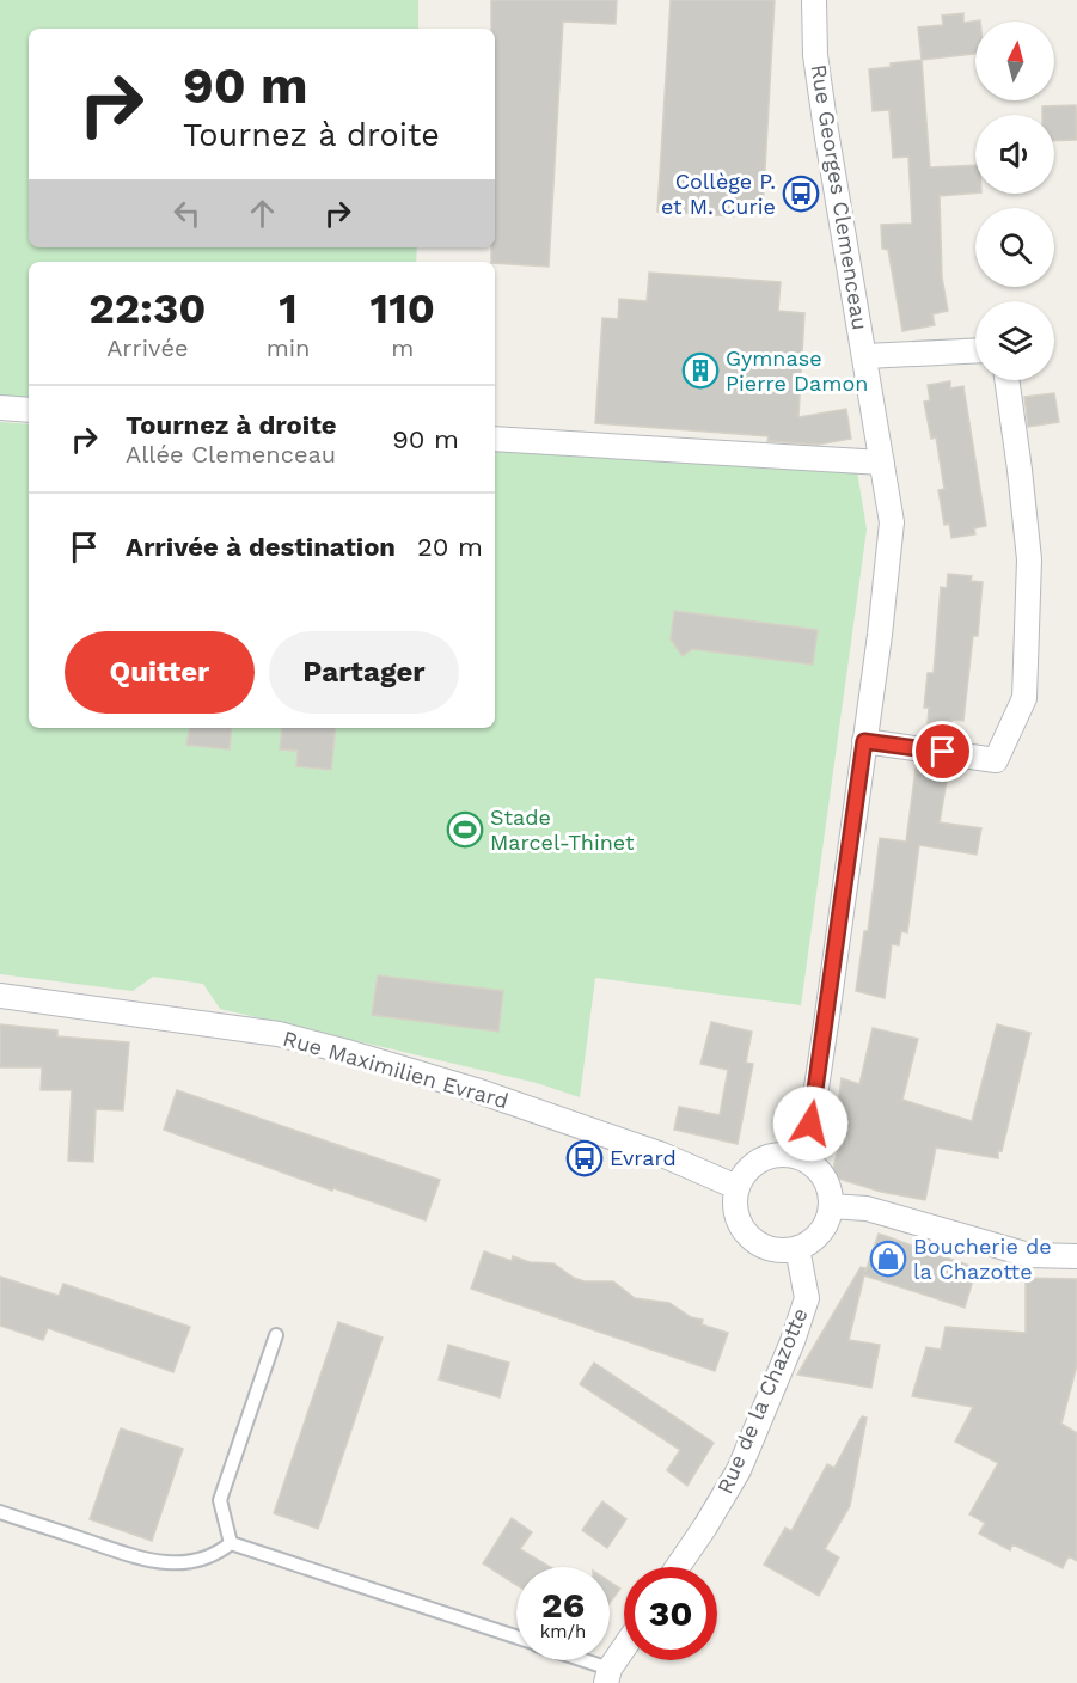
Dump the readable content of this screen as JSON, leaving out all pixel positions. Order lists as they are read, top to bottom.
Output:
{
  "streets": {
    "street": ["Rue Georges Clemenceau", "Rue Maximilien Evrard", "Rue de la Chazotte"]
  },
  "crossings": [
    ["Rue Georges Clemenceau", "Rue Maximilien Evrard"],
    ["Rue Georges Clemenceau", "Rue de la Chazotte"],
    ["Rue Maximilien Evrard", "Rue de la Chazotte"]
  ],
  "places": {
    "bus stop": ["Collège P. et M. Curie", "Evrard"],
    "building": ["Gymnase Pierre Damon"],
    "sports": ["Stade Marcel-Thinet"],
    "shop": ["Boucherie de la Chazotte"]
  },
  "north": "top",
  "page": {
    "turn": ["90 m", "Tournez à droite"],
    "eta": [
      "22:30",
      "Arrivée",
      "1",
      "min",
      "110",
      "m"
    ],
    "list": [
      {
        "name": "Tournez à droite",
        "note": "Allée Clemenceau",
        "value": "90 m"
      },
      {
        "name": "Arrivée à destination",
        "value": "20 m"
      }
    ],
    "buttons": ["Quitter", "Partager"],
    "speed": "26 km/h",
    "limit": "30"
  }
}
